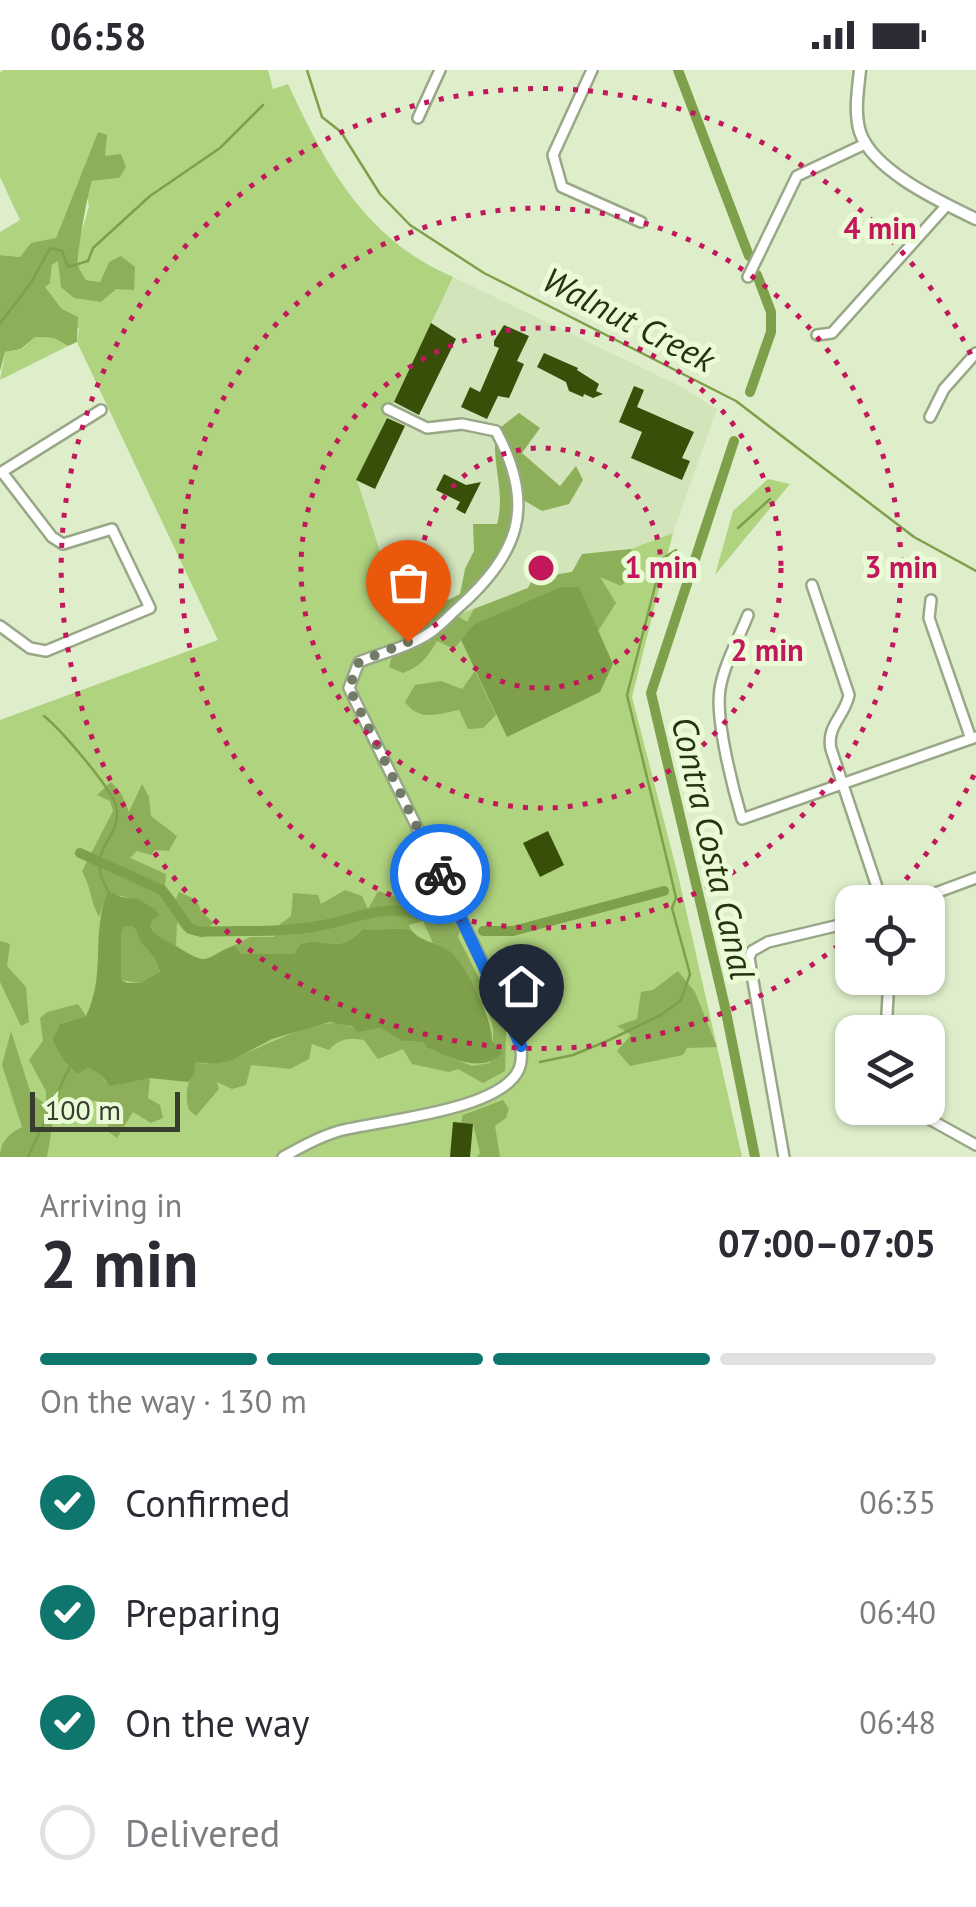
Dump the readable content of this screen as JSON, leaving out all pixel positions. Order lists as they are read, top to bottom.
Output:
{
  "water": ["Walnut Creek", "Contra Costa Canal"],
  "scale_bar": "100 m",
  "page": {
    "status": "06:58",
    "scale": "100 m",
    "heading": ["2 min", "Arriving in", "07:00–07:05"],
    "bar": "On the way · 130 m",
    "list": [
      ["Confirmed", "06:35"],
      ["Preparing", "06:40"],
      ["On the way", "06:48"],
      "Delivered"
    ]
  },
  "rings": [
    "4 min",
    "1 min",
    "3 min",
    "2 min"
  ]
}
